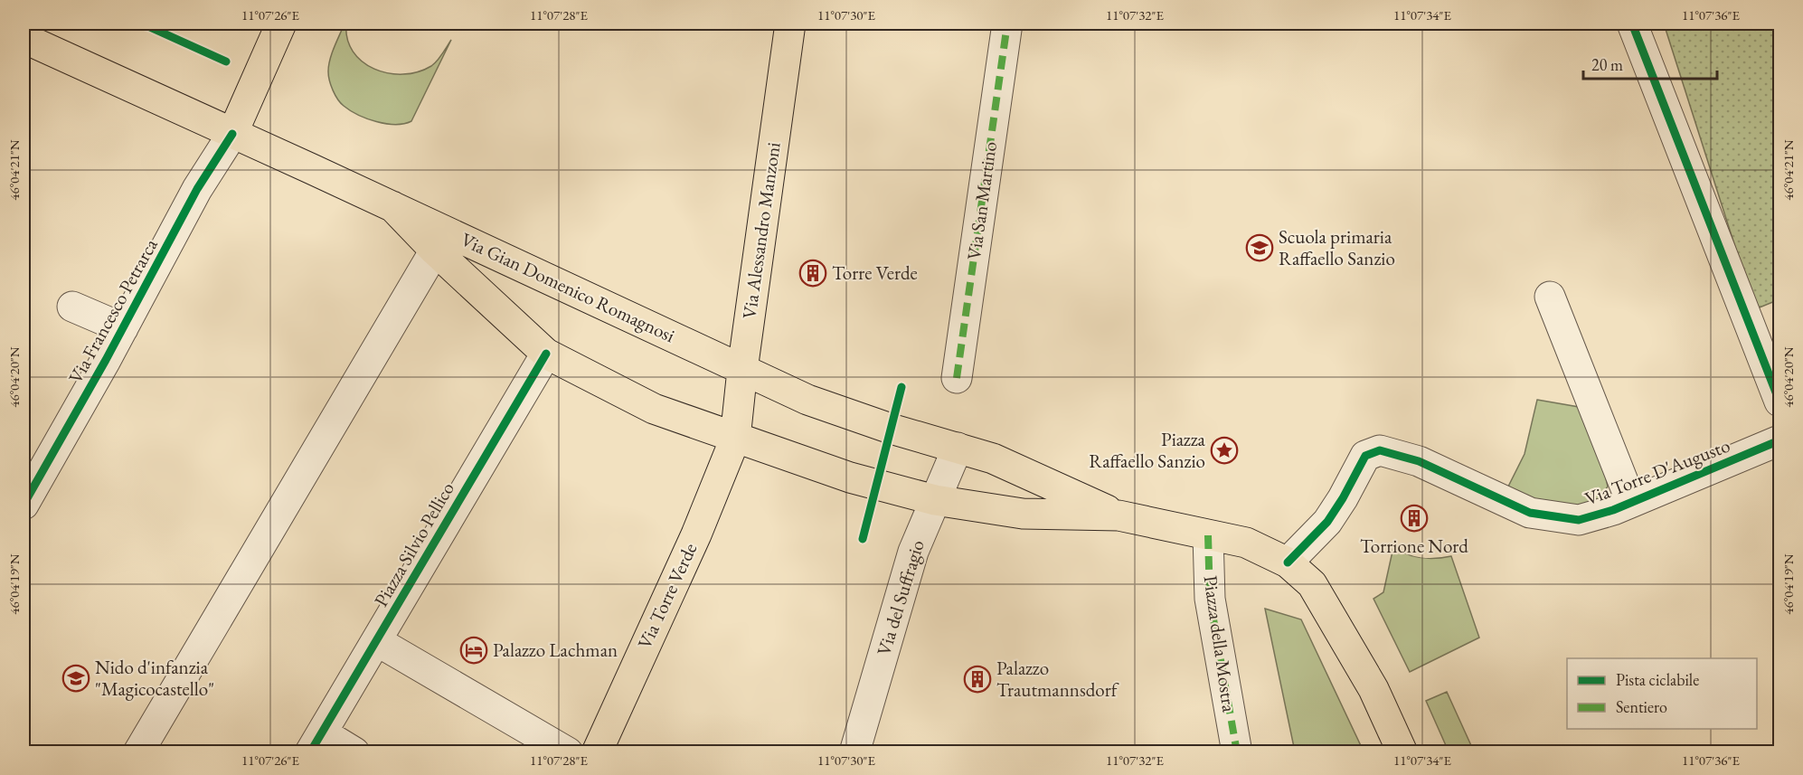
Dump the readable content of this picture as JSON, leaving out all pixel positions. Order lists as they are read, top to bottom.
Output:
{
  "streets": {
    "main road": [
      "Via Alessandro Manzoni",
      "Via Gian Domenico Romagnosi",
      "Via Francesco Petrarca",
      "Via Torre Verde"
    ],
    "street": [
      "Via San Martino",
      "Via Torre D'Augusto",
      "Piazza Silvio Pellico",
      "Via del Suffragio",
      "Piazza della Mostra"
    ]
  },
  "crossings": [
    ["Via Alessandro Manzoni", "Via Gian Domenico Romagnosi"],
    ["Via Alessandro Manzoni", "Via Torre Verde"],
    ["Via Gian Domenico Romagnosi", "Via Francesco Petrarca"],
    ["Via Gian Domenico Romagnosi", "Piazza Silvio Pellico"],
    ["Via Gian Domenico Romagnosi", "Via Torre Verde"]
  ],
  "places": {
    "school or university": ["Scuola primaria Raffaello Sanzio", "Nido d'infanzia \"Magicocastello\""],
    "building": ["Torre Verde", "Torrione Nord", "Palazzo Trautmannsdorf"],
    "place": ["Piazza Raffaello Sanzio"],
    "hotel": ["Palazzo Lachman"]
  },
  "legend": ["Pista ciclabile", "Sentiero"],
  "scale_bar": "20 m",
  "coordinates": [
    "11°07'26\"E",
    "11°07'28\"E",
    "11°07'30\"E",
    "11°07'32\"E",
    "11°07'34\"E",
    "11°07'36\"E",
    "46°04'21\"N",
    "46°04'20\"N",
    "46°04'19\"N"
  ]
}
